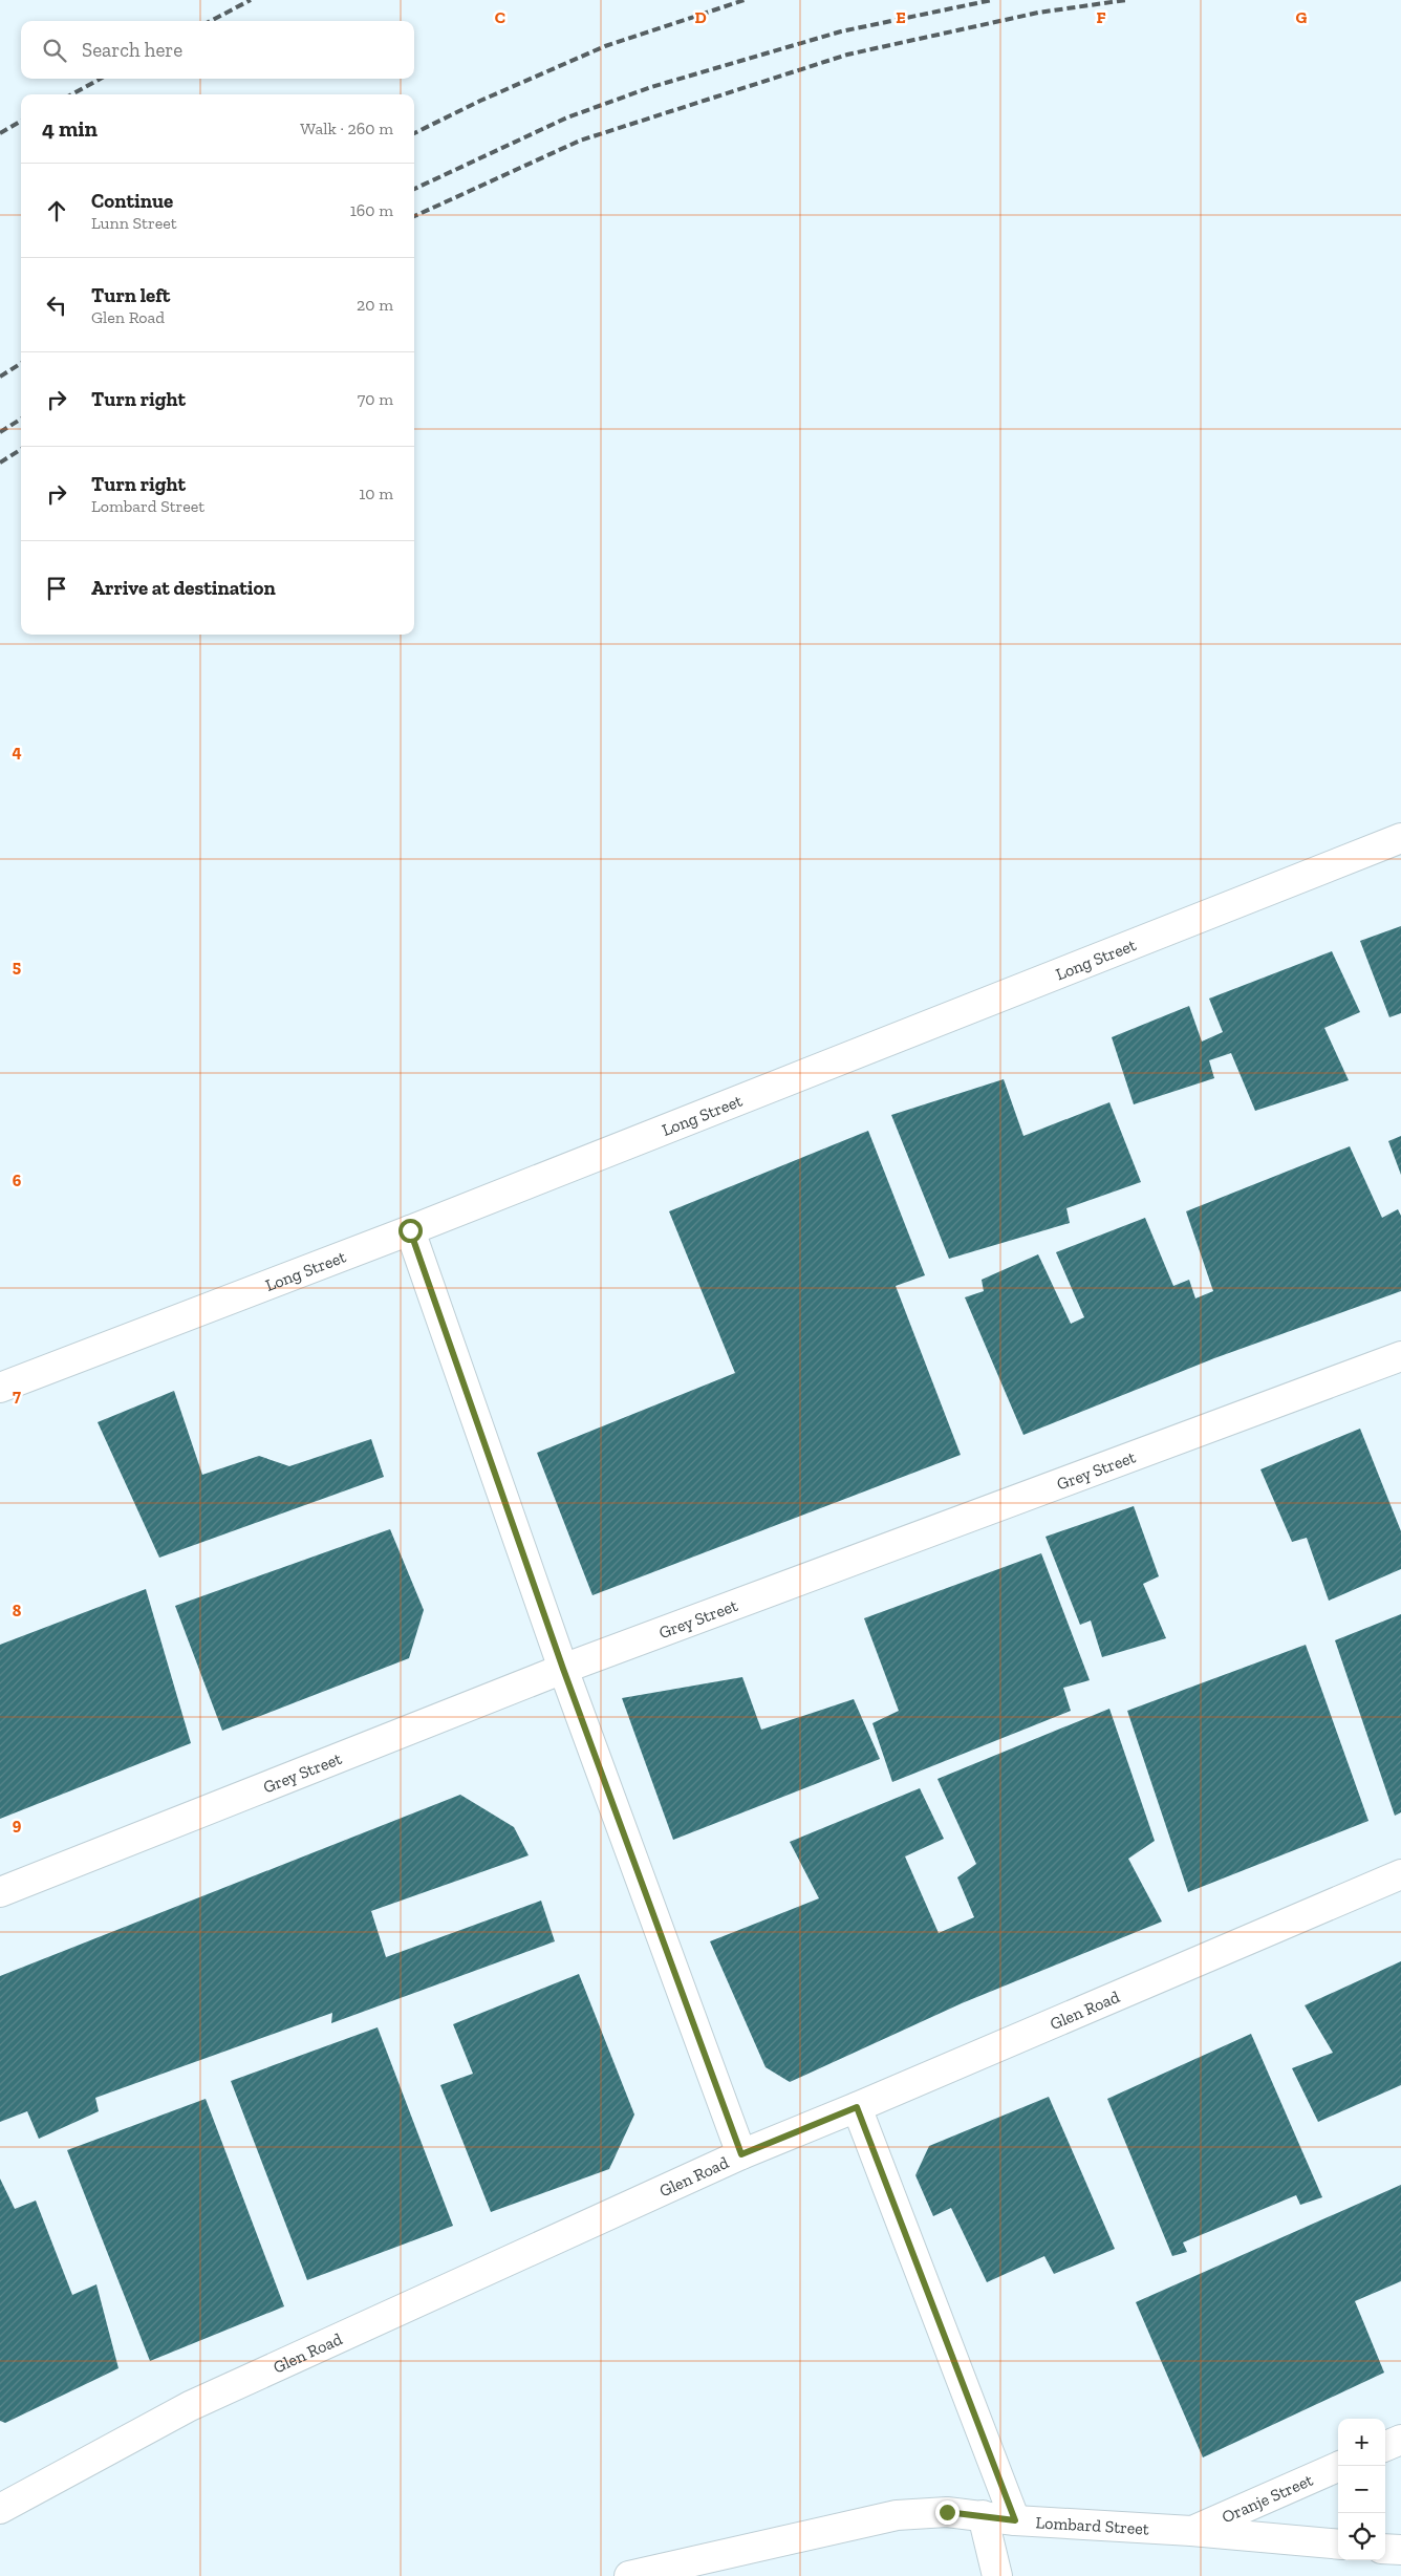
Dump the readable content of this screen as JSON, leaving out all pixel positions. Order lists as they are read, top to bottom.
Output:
{
  "streets": {
    "street": [
      "Long Street",
      "Grey Street",
      "Glen Road",
      "Oranje Street",
      "Lombard Street"
    ]
  },
  "crossings": [
    ["Oranje Street", "Lombard Street"]
  ],
  "page": {
    "search": "Search here",
    "heading": ["4 min", "Walk · 260 m"],
    "list": [
      ["Continue", "Lunn Street", "160 m"],
      ["Turn left", "Glen Road", "20 m"],
      ["Turn right", "70 m"],
      ["Turn right", "Lombard Street", "10 m"],
      "Arrive at destination"
    ],
    "map_buttons": ["+", "−"]
  },
  "grid": {
    "columns": [
      "C",
      "D",
      "E",
      "F",
      "G"
    ],
    "rows": [
      "4",
      "5",
      "6",
      "7",
      "8",
      "9"
    ]
  }
}
